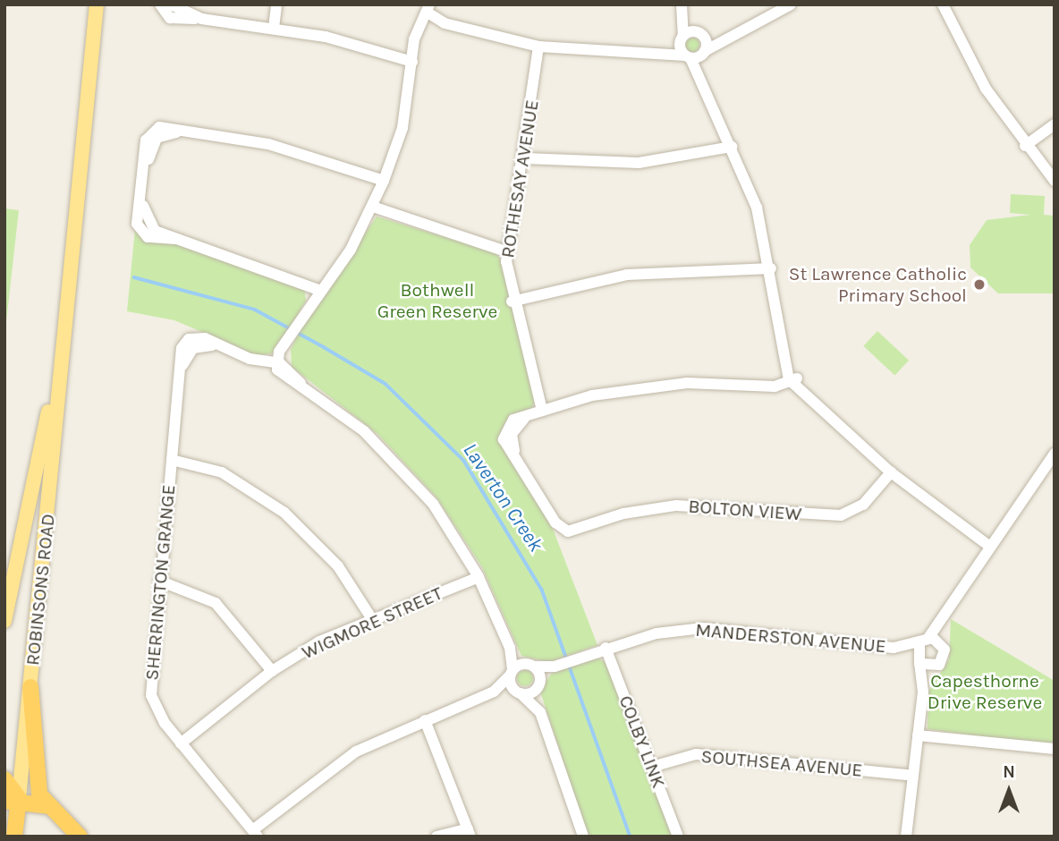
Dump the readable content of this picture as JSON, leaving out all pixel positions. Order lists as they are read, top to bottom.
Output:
{
  "streets": {
    "highway": ["ROBINSONS ROAD"],
    "street": [
      "ROTHESAY AVENUE",
      "BOLTON VIEW",
      "SHERRINGTON GRANGE",
      "WIGMORE STREET",
      "MANDERSTON AVENUE",
      "COLBY LINK",
      "SOUTHSEA AVENUE"
    ]
  },
  "crossings": [
    ["ROTHESAY AVENUE", "BOLTON VIEW"],
    ["SHERRINGTON GRANGE", "WIGMORE STREET"],
    ["MANDERSTON AVENUE", "COLBY LINK"],
    ["COLBY LINK", "SOUTHSEA AVENUE"]
  ],
  "water": ["Laverton Creek"],
  "parks": ["Bothwell Green Reserve", "Capesthorne Drive Reserve"],
  "places": ["St Lawrence Catholic Primary School"],
  "north": "top"
}
